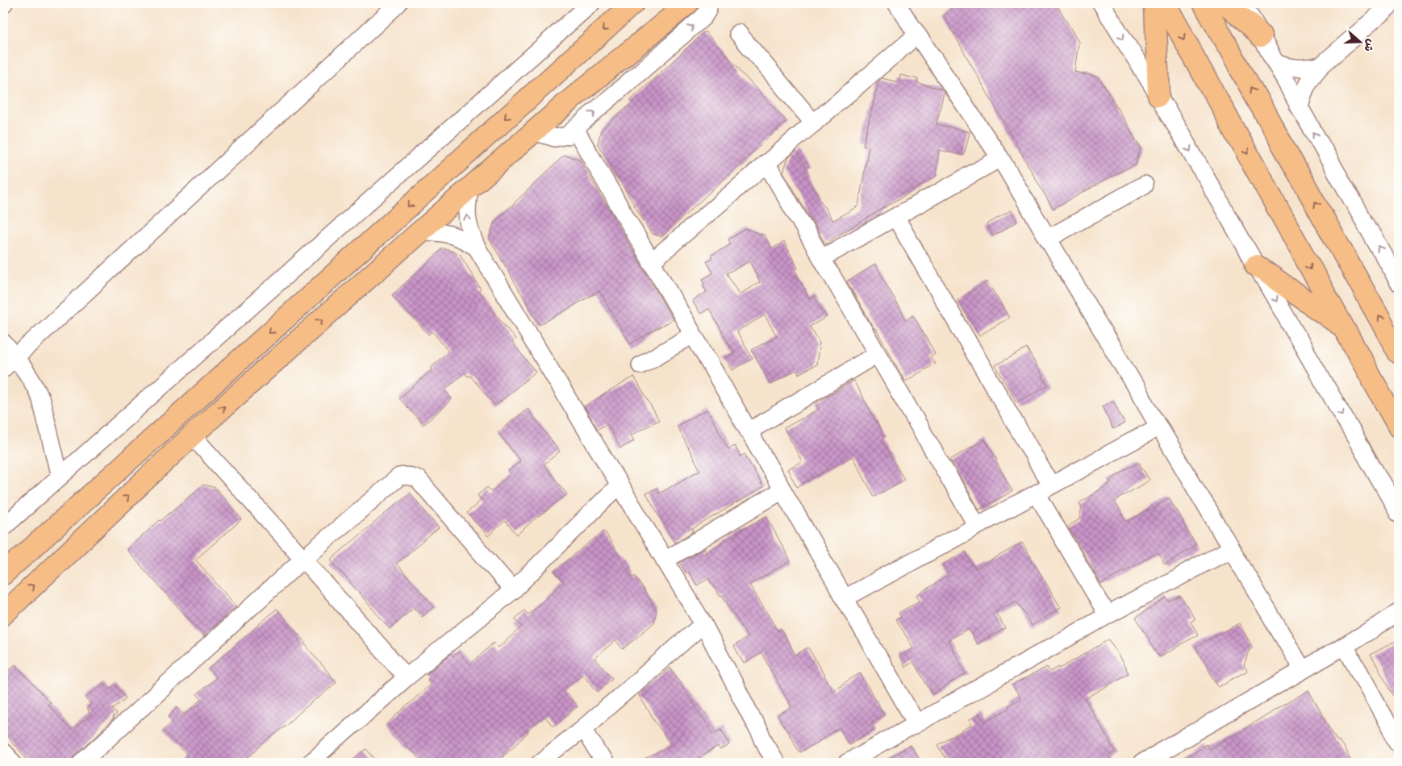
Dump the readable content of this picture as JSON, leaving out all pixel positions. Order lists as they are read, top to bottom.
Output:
{
  "north": "right"
}
